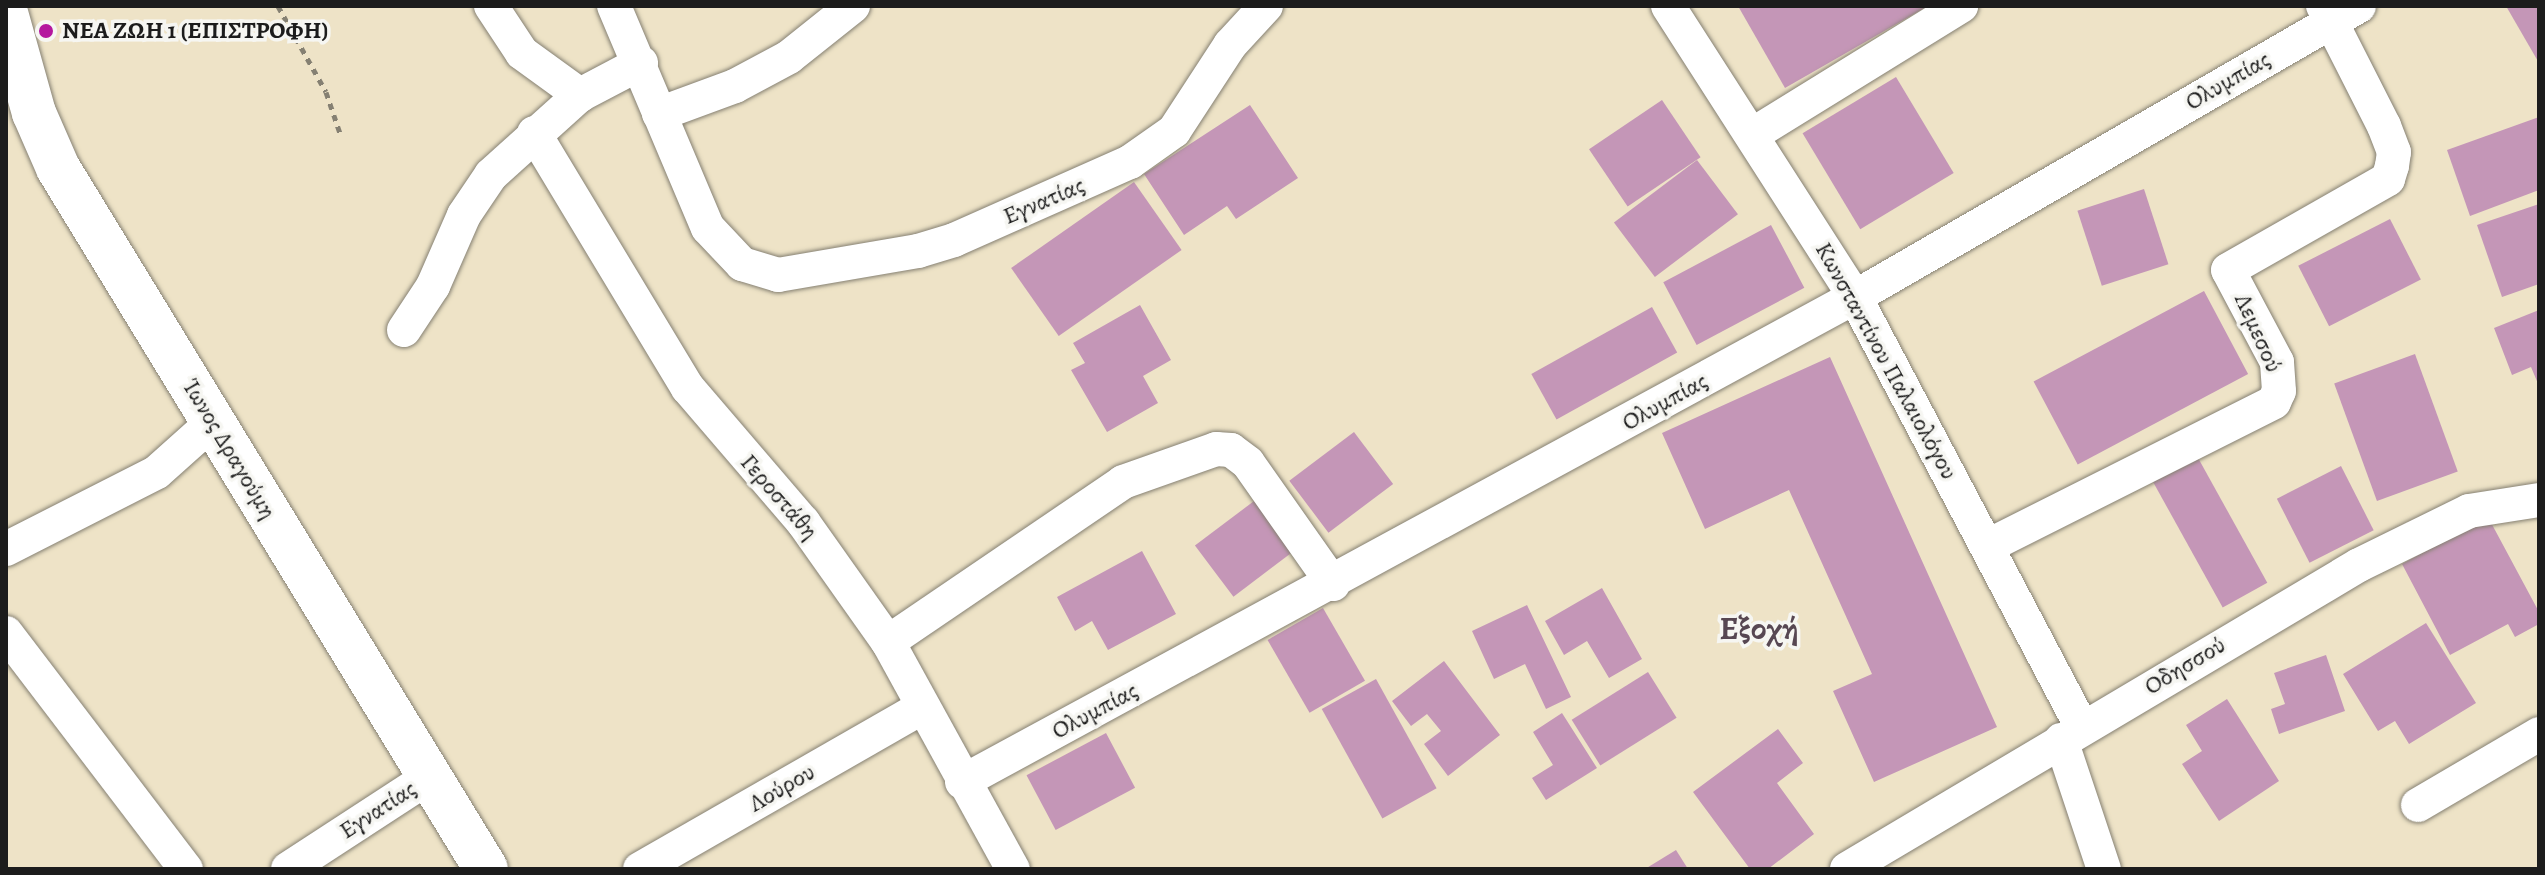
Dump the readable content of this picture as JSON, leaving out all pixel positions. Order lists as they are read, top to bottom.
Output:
{
  "streets": {
    "main road": ["Ίωνος Δραγούμη"],
    "street": [
      "Ολυμπίας",
      "Εγνατίας",
      "Λεμεσού",
      "Κωνσταντίνου Παλαιολόγου",
      "Γεροστάθη",
      "Οδησσού",
      "Λούρου"
    ]
  },
  "crossings": [
    ["Ολυμπίας", "Λεμεσού"],
    ["Ολυμπίας", "Κωνσταντίνου Παλαιολόγου"],
    ["Ολυμπίας", "Γεροστάθη"],
    ["Εγνατίας", "Ίωνος Δραγούμη"],
    ["Λεμεσού", "Κωνσταντίνου Παλαιολόγου"],
    ["Κωνσταντίνου Παλαιολόγου", "Οδησσού"],
    ["Γεροστάθη", "Λούρου"]
  ],
  "districts": ["Εξοχή"],
  "places": ["ΝΕΑ ΖΩΗ 1 (ΕΠΙΣΤΡΟΦΗ)"]
}
